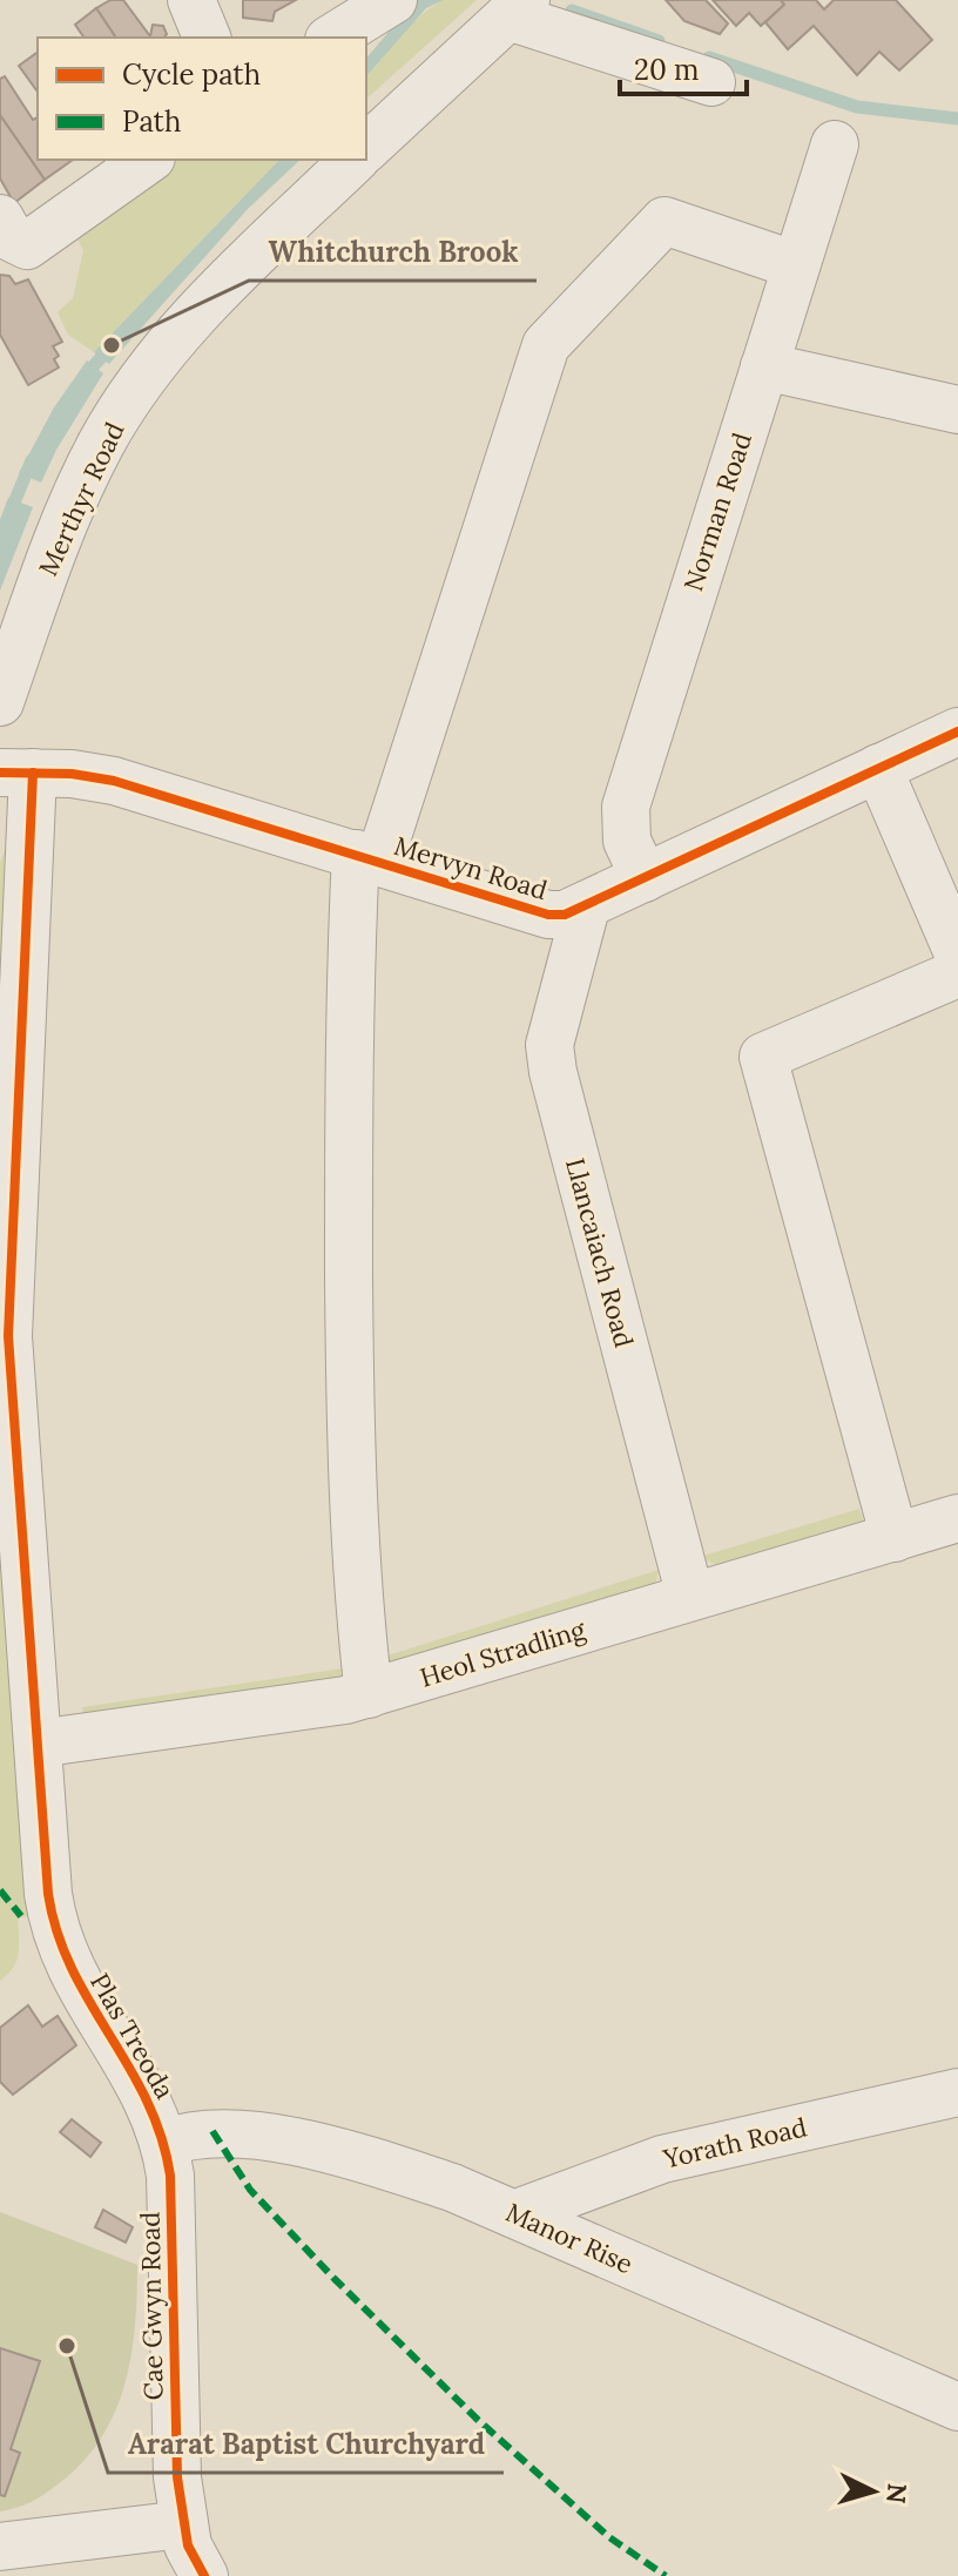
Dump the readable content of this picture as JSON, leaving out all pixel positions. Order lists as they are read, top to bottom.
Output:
{
  "streets": {
    "street": [
      "Merthyr Road",
      "Norman Road",
      "Mervyn Road",
      "Llancaiach Road",
      "Heol Stradling",
      "Plas Treoda",
      "Yorath Road",
      "Manor Rise",
      "Cae Gwyn Road"
    ]
  },
  "crossings": [
    ["Norman Road", "Mervyn Road"],
    ["Mervyn Road", "Llancaiach Road"],
    ["Mervyn Road", "Plas Treoda"],
    ["Llancaiach Road", "Heol Stradling"],
    ["Heol Stradling", "Plas Treoda"],
    ["Plas Treoda", "Manor Rise"],
    ["Plas Treoda", "Cae Gwyn Road"],
    ["Yorath Road", "Manor Rise"],
    ["Manor Rise", "Cae Gwyn Road"]
  ],
  "places": ["Whitchurch Brook", "Ararat Baptist Churchyard"],
  "legend": ["Cycle path", "Path"],
  "scale_bar": "20 m",
  "north": "right"
}
